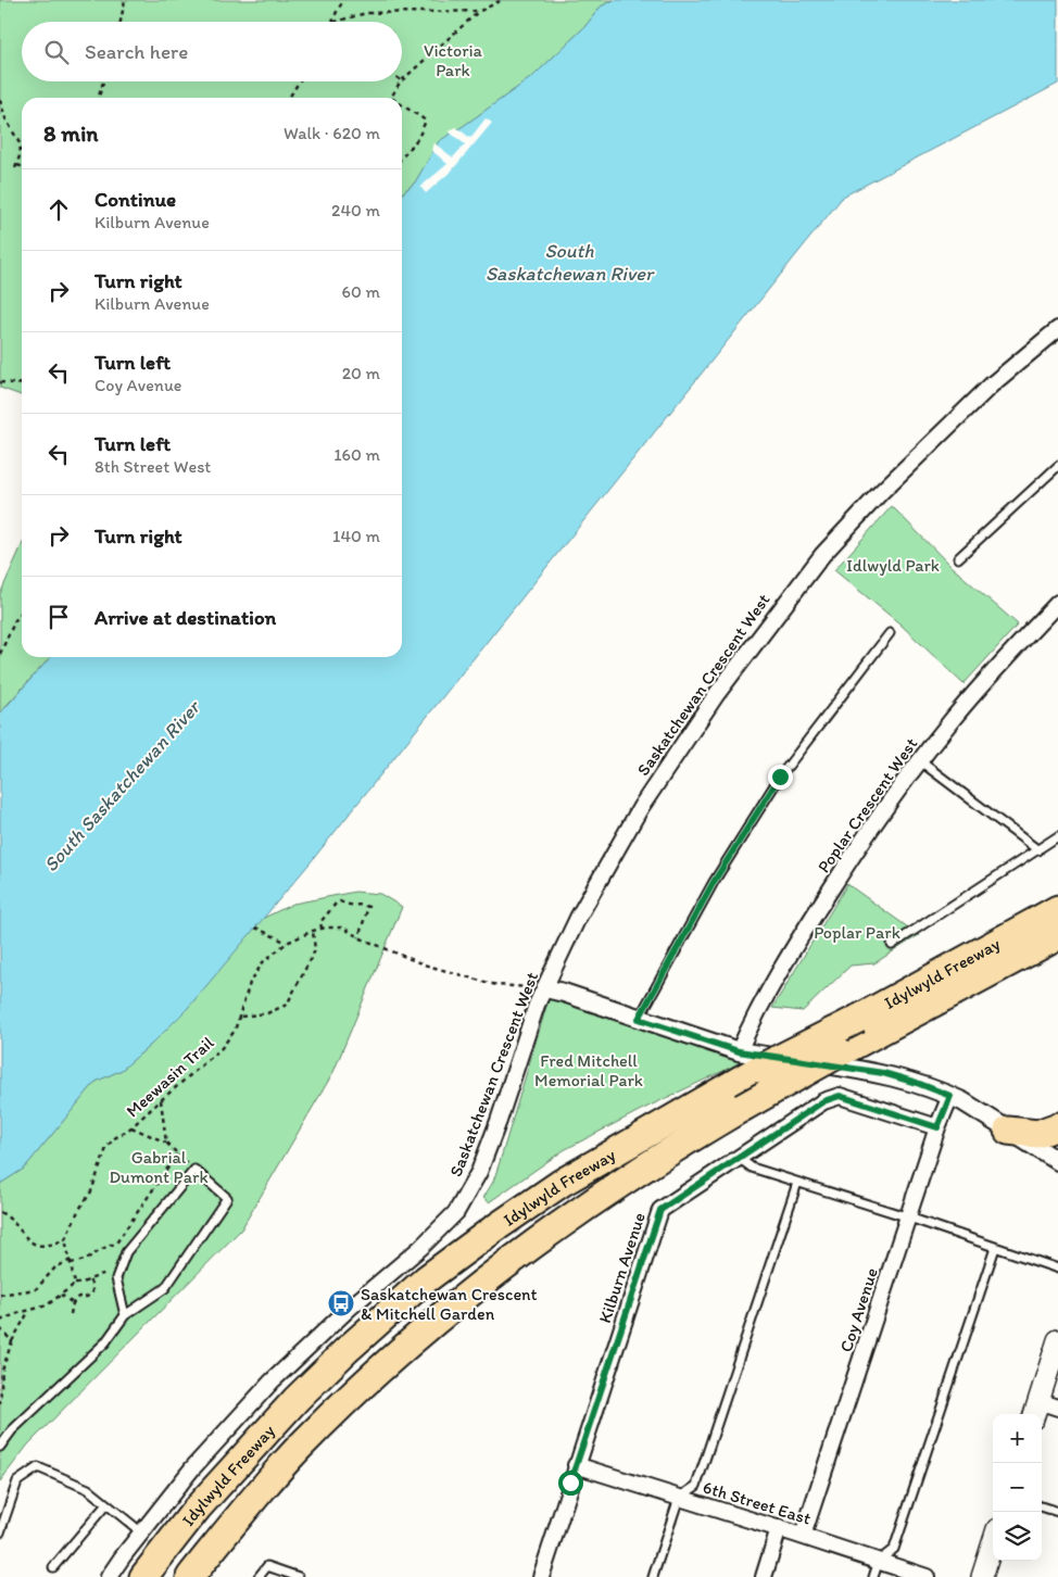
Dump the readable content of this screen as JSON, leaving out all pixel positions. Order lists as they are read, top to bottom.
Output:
{
  "streets": {
    "highway": ["Idylwyld Freeway"],
    "street": [
      "Saskatchewan Crescent West",
      "Poplar Crescent West",
      "Kilburn Avenue",
      "Coy Avenue",
      "6th Street East"
    ],
    "path": ["Meewasin Trail"]
  },
  "crossings": [
    ["Saskatchewan Crescent West", "Meewasin Trail"],
    ["Kilburn Avenue", "Coy Avenue"],
    ["Kilburn Avenue", "6th Street East"],
    ["Coy Avenue", "6th Street East"]
  ],
  "water": ["South Saskatchewan River"],
  "parks": [
    "Victoria Park",
    "Idlwyld Park",
    "Poplar Park",
    "Fred Mitchell Memorial Park",
    "Gabrial Dumont Park"
  ],
  "places": {
    "bus stop": ["Saskatchewan Crescent & Mitchell Garden"]
  },
  "page": {
    "search": "Search here",
    "heading": ["8 min", "Walk · 620 m"],
    "list": [
      ["Continue", "Kilburn Avenue", "240 m"],
      ["Turn right", "Kilburn Avenue", "60 m"],
      ["Turn left", "Coy Avenue", "20 m"],
      ["Turn left", "8th Street West", "160 m"],
      ["Turn right", "140 m"],
      "Arrive at destination"
    ],
    "map_buttons": ["+", "−"]
  }
}
